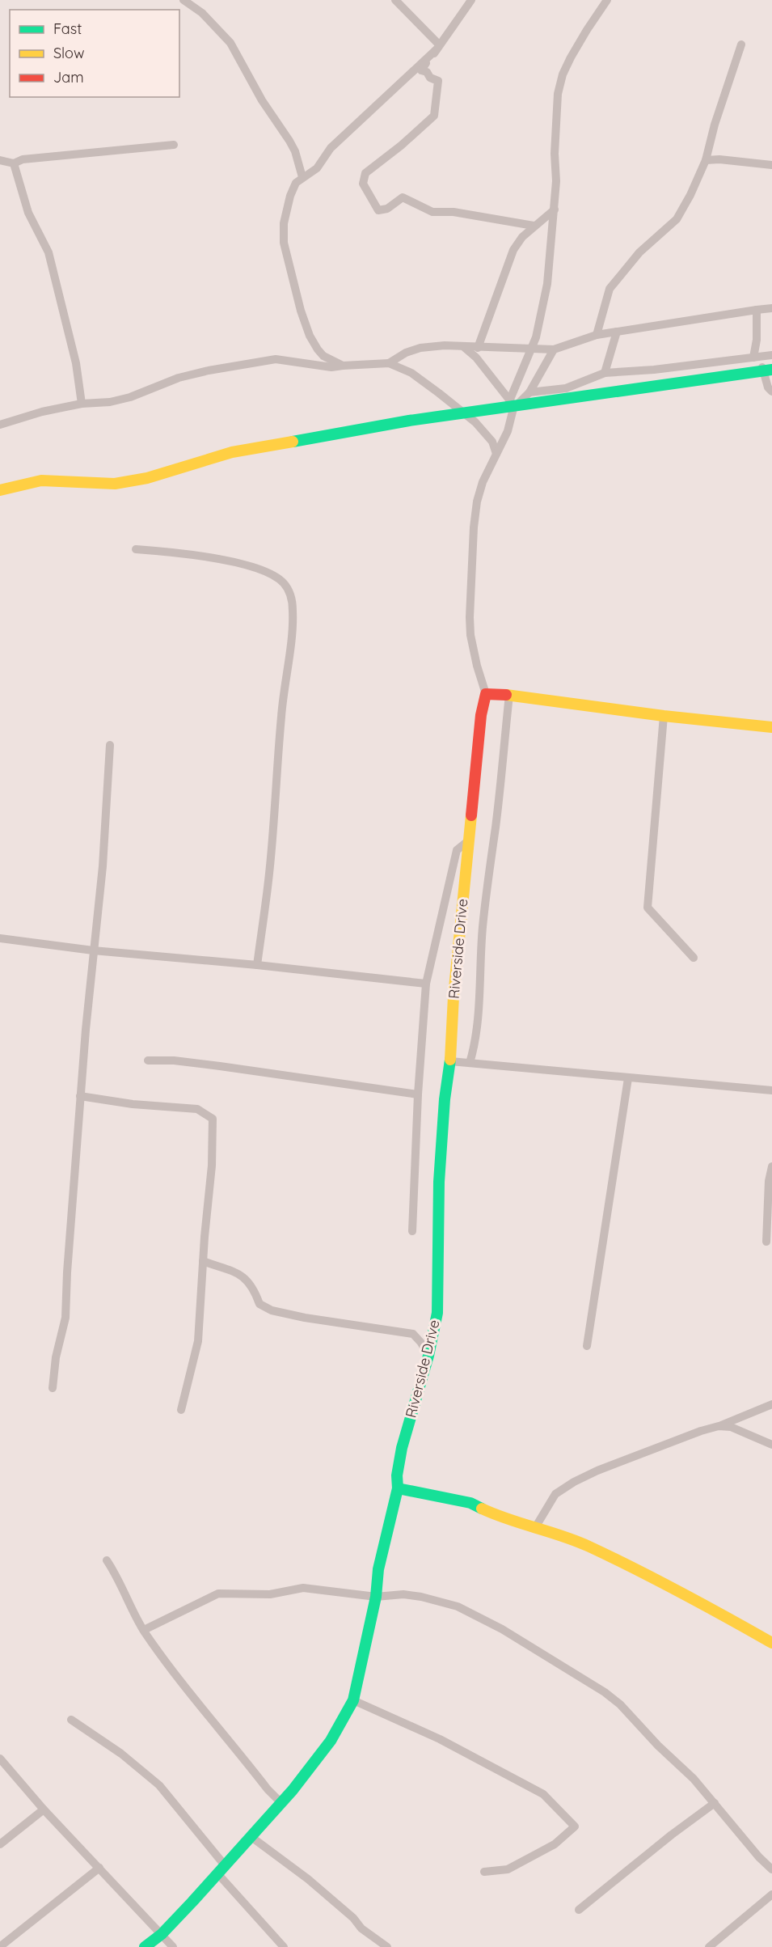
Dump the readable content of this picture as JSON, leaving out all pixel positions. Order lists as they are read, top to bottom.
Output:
{
  "streets": {
    "street": ["Riverside Drive"]
  },
  "legend": ["Fast", "Slow", "Jam"]
}
